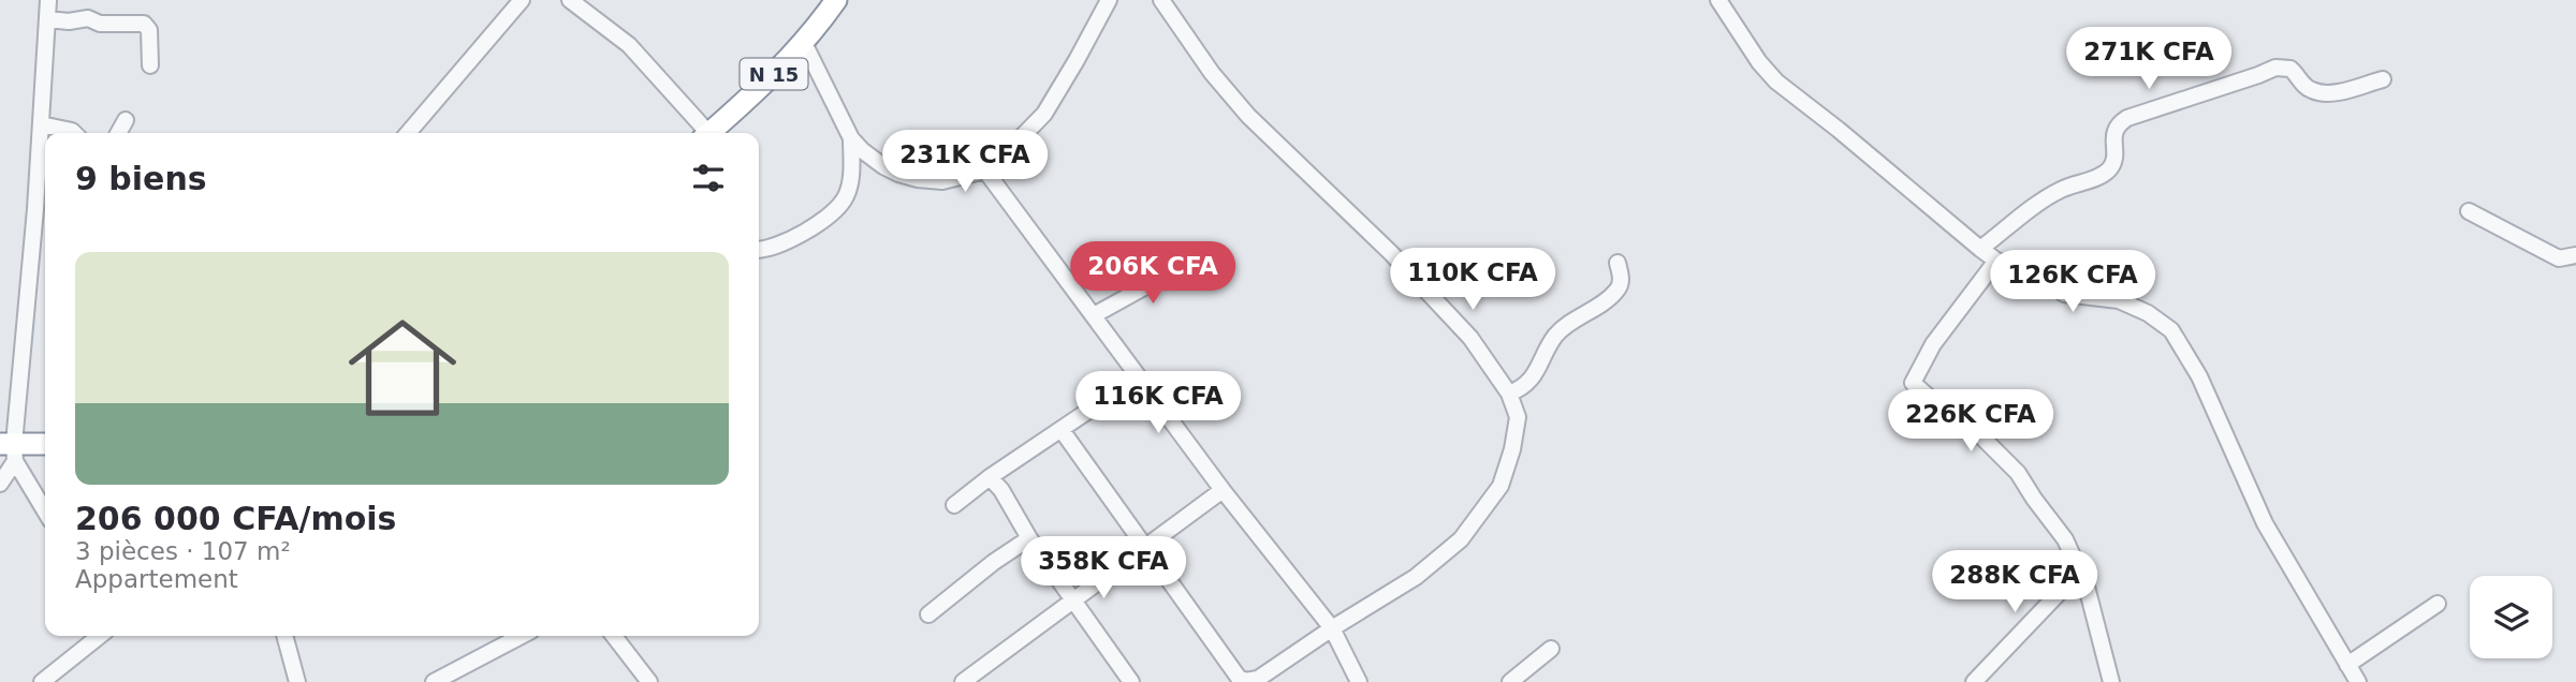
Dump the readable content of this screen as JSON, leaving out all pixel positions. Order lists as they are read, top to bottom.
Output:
{
  "streets": {
    "highway": ["N 15"]
  },
  "page": {
    "price": [
      "271K CFA",
      "231K CFA",
      "206K CFA",
      "110K CFA",
      "126K CFA",
      "116K CFA",
      "226K CFA",
      "358K CFA",
      "288K CFA"
    ],
    "heading": "9 biens",
    "list": [
      {
        "name": "206 000 CFA/mois",
        "note": "3 pièces · 107 m² · Appartement"
      }
    ]
  }
}
